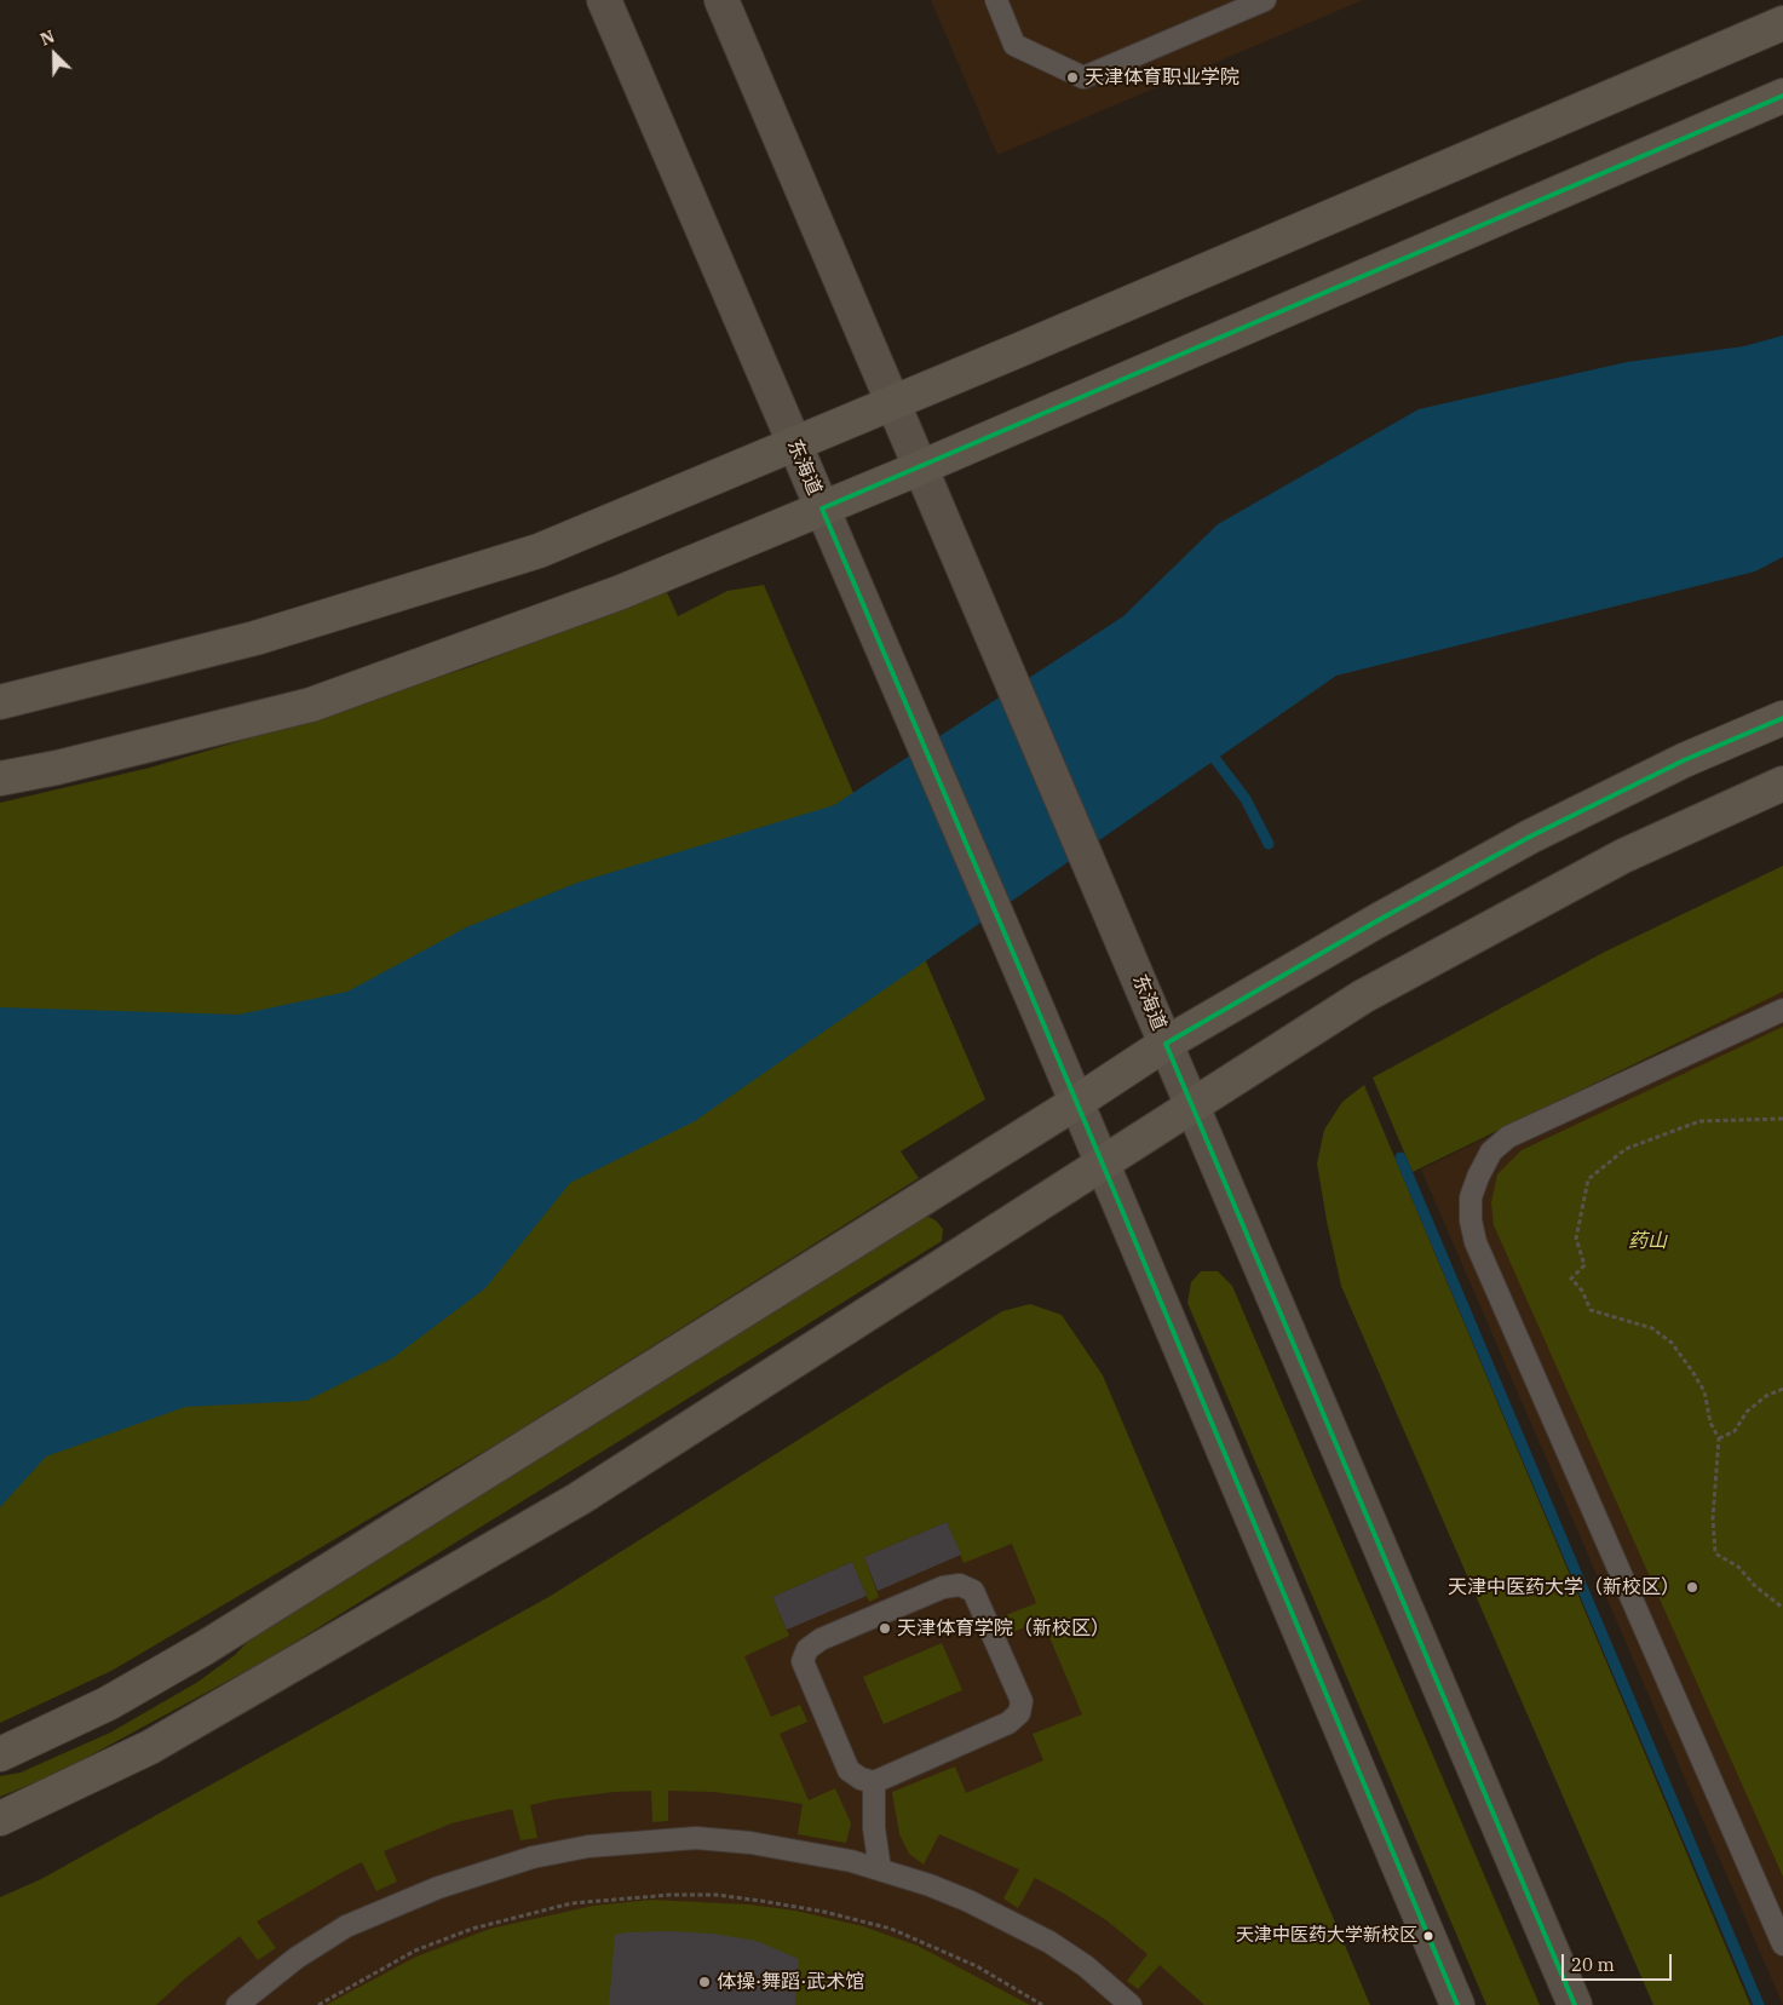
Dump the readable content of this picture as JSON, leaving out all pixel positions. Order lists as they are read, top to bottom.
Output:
{
  "streets": {
    "main road": ["东海道"]
  },
  "parks": ["药山"],
  "places": [
    "天津体育职业学院",
    "天津中医药大学（新校区）",
    "天津体育学院（新校区）",
    "天津中医药大学新校区",
    "体操·舞蹈·武术馆"
  ],
  "scale_bar": "20 m",
  "north": "top left"
}
